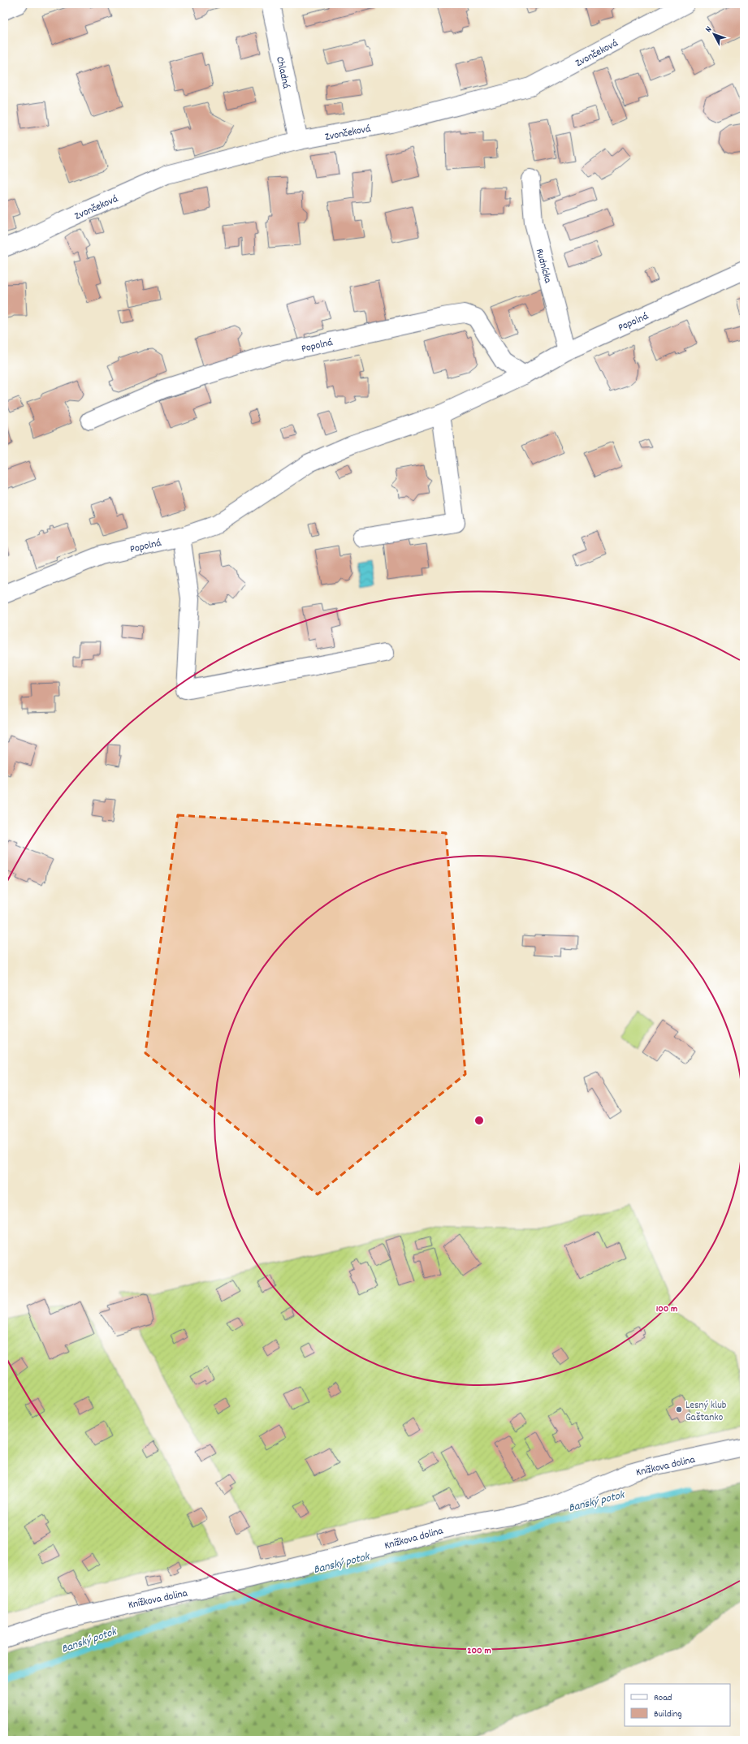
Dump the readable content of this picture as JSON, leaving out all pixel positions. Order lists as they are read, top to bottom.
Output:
{
  "streets": {
    "street": [
      "Zvončeková",
      "Chladná",
      "Rudnícka",
      "Popolná",
      "Knižkova dolina"
    ]
  },
  "crossings": [
    ["Zvončeková", "Chladná"],
    ["Rudnícka", "Popolná"]
  ],
  "water": ["Banský potok"],
  "places": ["Lesný klub Gaštanko"],
  "legend": ["Road", "Building"],
  "north": "top left",
  "rings": ["100 m", "200 m"]
}
